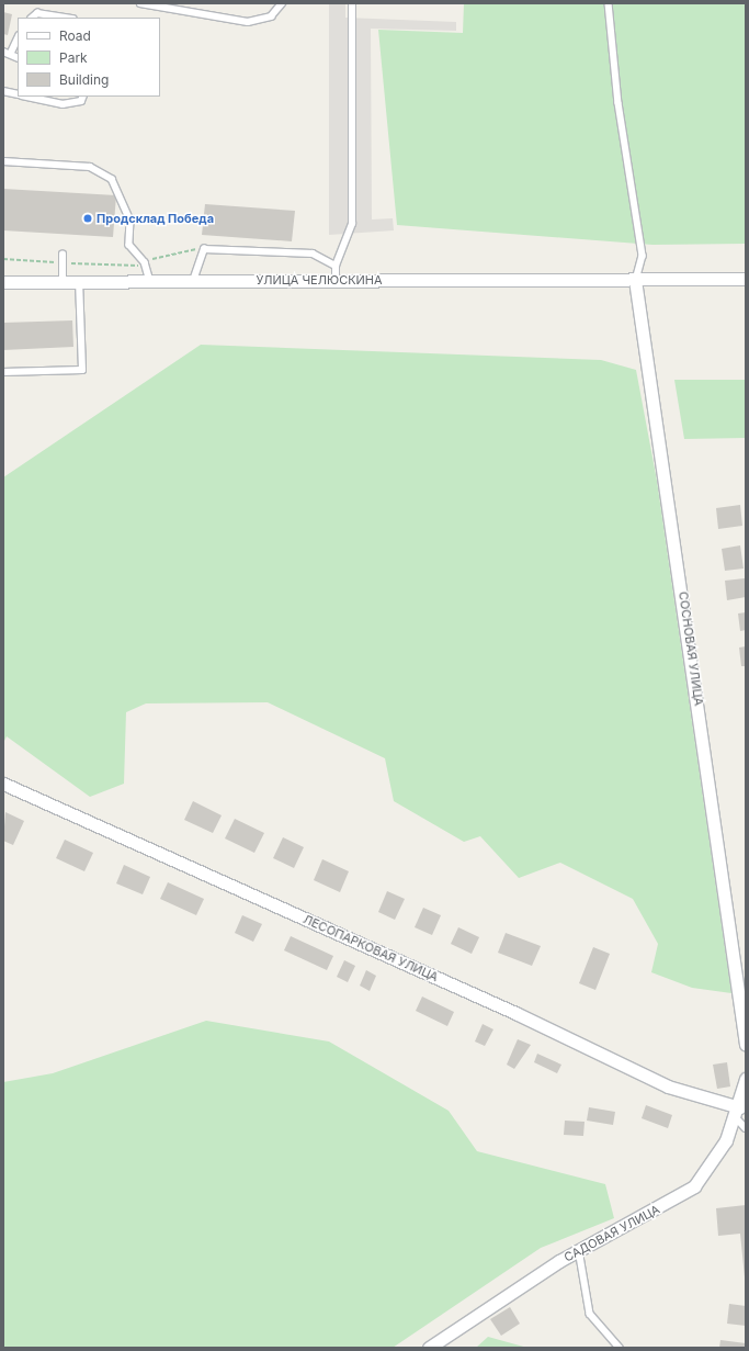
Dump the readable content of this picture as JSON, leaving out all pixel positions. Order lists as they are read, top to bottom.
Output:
{
  "streets": {
    "street": [
      "УЛИЦА ЧЕЛЮСКИНА",
      "СОСНОВАЯ УЛИЦА",
      "ЛЕСОПАРКОВАЯ УЛИЦА",
      "САДОВАЯ УЛИЦА"
    ]
  },
  "crossings": [
    ["УЛИЦА ЧЕЛЮСКИНА", "СОСНОВАЯ УЛИЦА"],
    ["ЛЕСОПАРКОВАЯ УЛИЦА", "САДОВАЯ УЛИЦА"]
  ],
  "places": ["Продсклад Победа"],
  "legend": ["Road", "Park", "Building"]
}
